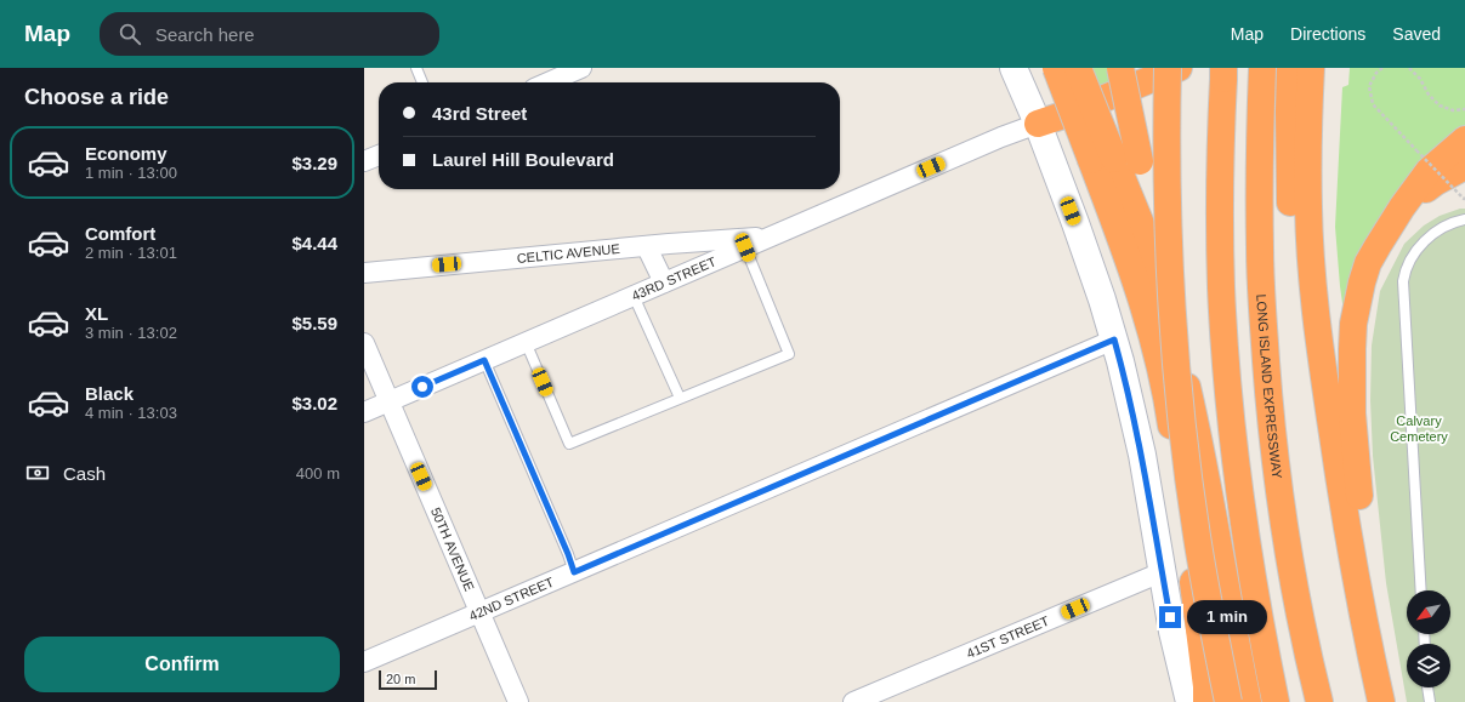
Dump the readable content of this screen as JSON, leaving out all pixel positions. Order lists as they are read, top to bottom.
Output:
{
  "streets": {
    "highway": ["LONG ISLAND EXPRESSWAY"],
    "street": [
      "CELTIC AVENUE",
      "43RD STREET",
      "50TH AVENUE",
      "42ND STREET",
      "41ST STREET"
    ]
  },
  "crossings": [
    ["CELTIC AVENUE", "43RD STREET"],
    ["43RD STREET", "50TH AVENUE"],
    ["50TH AVENUE", "42ND STREET"]
  ],
  "parks": ["Calvary Cemetery"],
  "scale_bar": "20 m",
  "north": "bottom left",
  "page": {
    "header": "Map",
    "search": "Search here",
    "nav": ["Map", "Directions", "Saved"],
    "heading": "Choose a ride",
    "banner": ["43rd Street", "Laurel Hill Boulevard"],
    "list": [
      {
        "name": "Economy",
        "note": "1 min · 13:00",
        "value": "$3.29"
      },
      {
        "name": "Comfort",
        "note": "2 min · 13:01",
        "value": "$4.44"
      },
      {
        "name": "XL",
        "note": "3 min · 13:02",
        "value": "$5.59"
      },
      {
        "name": "Black",
        "note": "4 min · 13:03",
        "value": "$3.02"
      }
    ],
    "pay": ["Cash", "400 m"],
    "bubble": "1 min",
    "buttons": "Confirm",
    "scale": "20 m"
  }
}
